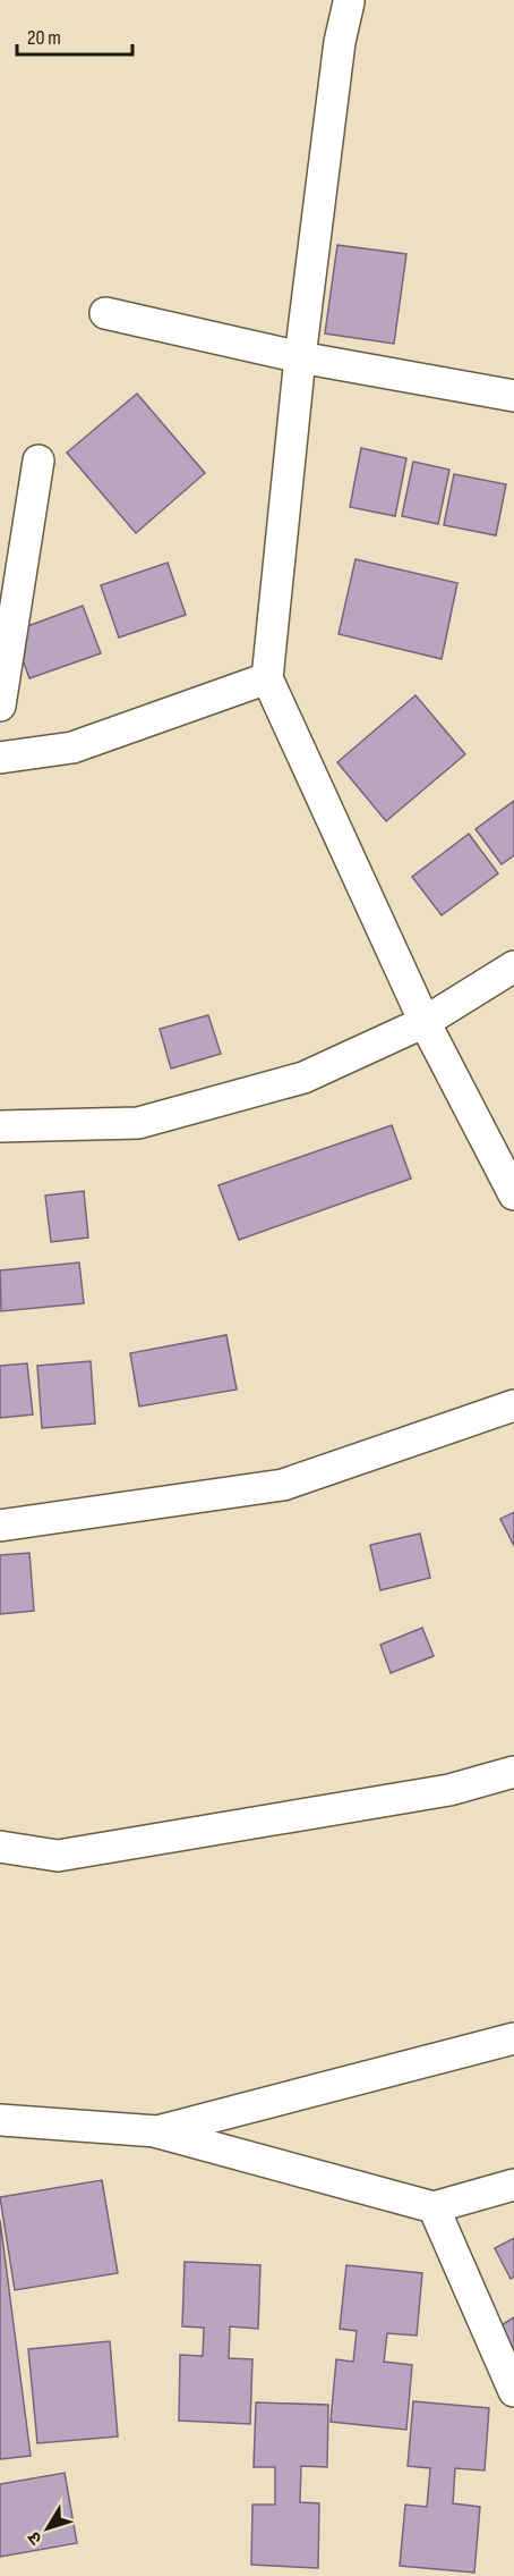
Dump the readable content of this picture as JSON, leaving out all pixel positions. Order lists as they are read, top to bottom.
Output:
{
  "scale_bar": "20 m",
  "north": "bottom left"
}
